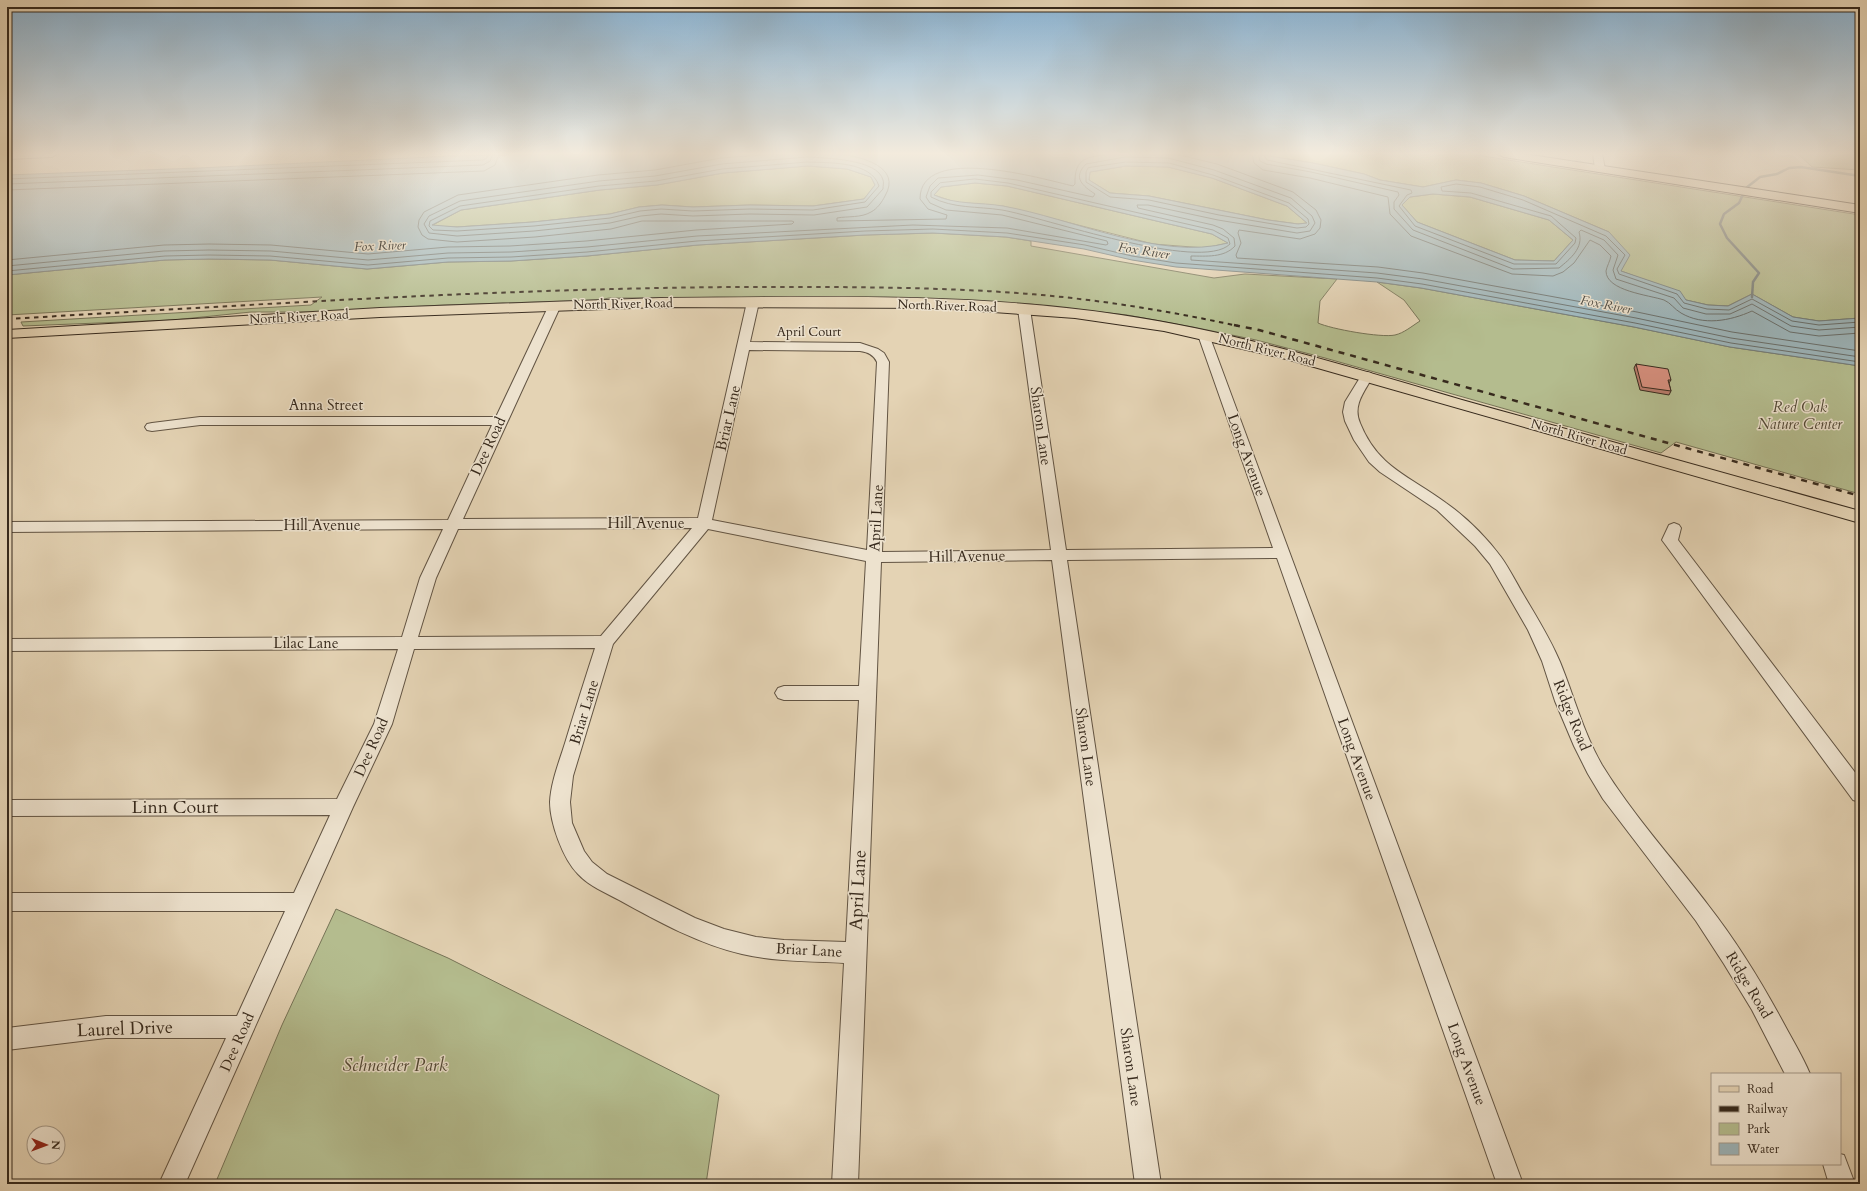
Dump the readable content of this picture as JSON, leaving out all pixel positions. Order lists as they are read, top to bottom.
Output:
{
  "streets": {
    "main road": ["North River Road"],
    "street": [
      "April Court",
      "Anna Street",
      "Briar Lane",
      "Sharon Lane",
      "Dee Road",
      "Long Avenue",
      "April Lane",
      "Hill Avenue",
      "Lilac Lane",
      "Ridge Road",
      "Linn Court",
      "Laurel Drive"
    ]
  },
  "crossings": [
    ["North River Road", "Briar Lane"],
    ["North River Road", "Sharon Lane"],
    ["North River Road", "Dee Road"],
    ["North River Road", "Long Avenue"],
    ["North River Road", "Ridge Road"],
    ["April Court", "Briar Lane"],
    ["April Court", "April Lane"],
    ["Anna Street", "Dee Road"],
    ["Briar Lane", "April Lane"],
    ["Briar Lane", "Hill Avenue"],
    ["Briar Lane", "Lilac Lane"],
    ["Sharon Lane", "Hill Avenue"],
    ["Dee Road", "Hill Avenue"],
    ["Dee Road", "Lilac Lane"],
    ["Dee Road", "Linn Court"],
    ["Dee Road", "Laurel Drive"],
    ["Long Avenue", "Hill Avenue"],
    ["April Lane", "Hill Avenue"]
  ],
  "water": ["Fox River"],
  "parks": ["Red Oak Nature Center", "Schneider Park"],
  "legend": [
    "Road",
    "Railway",
    "Park",
    "Water"
  ],
  "north": "right"
}
